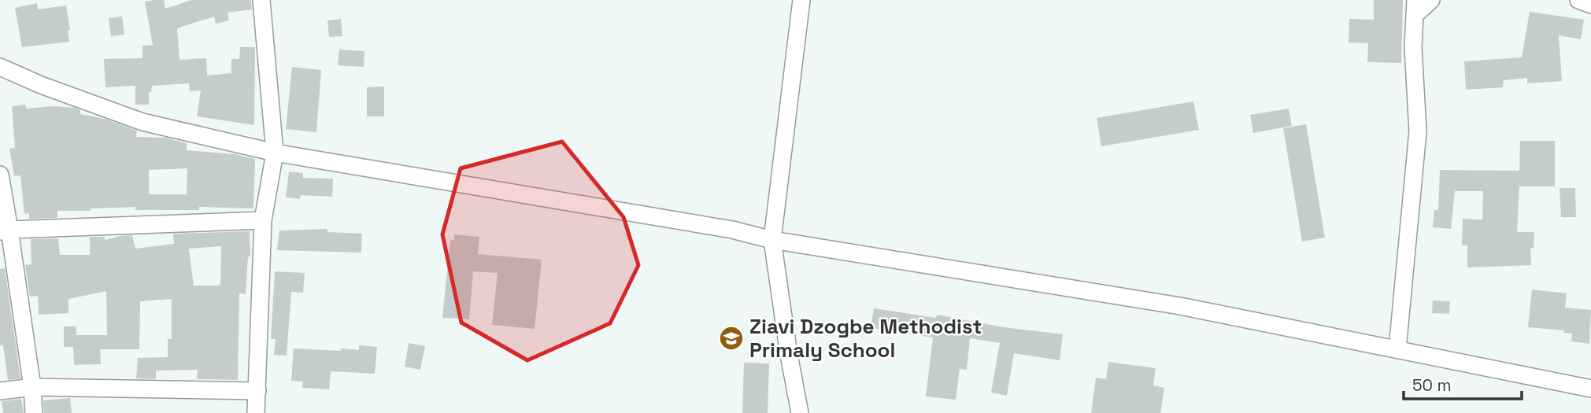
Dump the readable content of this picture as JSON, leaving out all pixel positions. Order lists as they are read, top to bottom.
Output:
{
  "places": {
    "school or university": ["Ziavi Dzogbe Methodist Primaly School"]
  },
  "scale_bar": "50 m"
}
